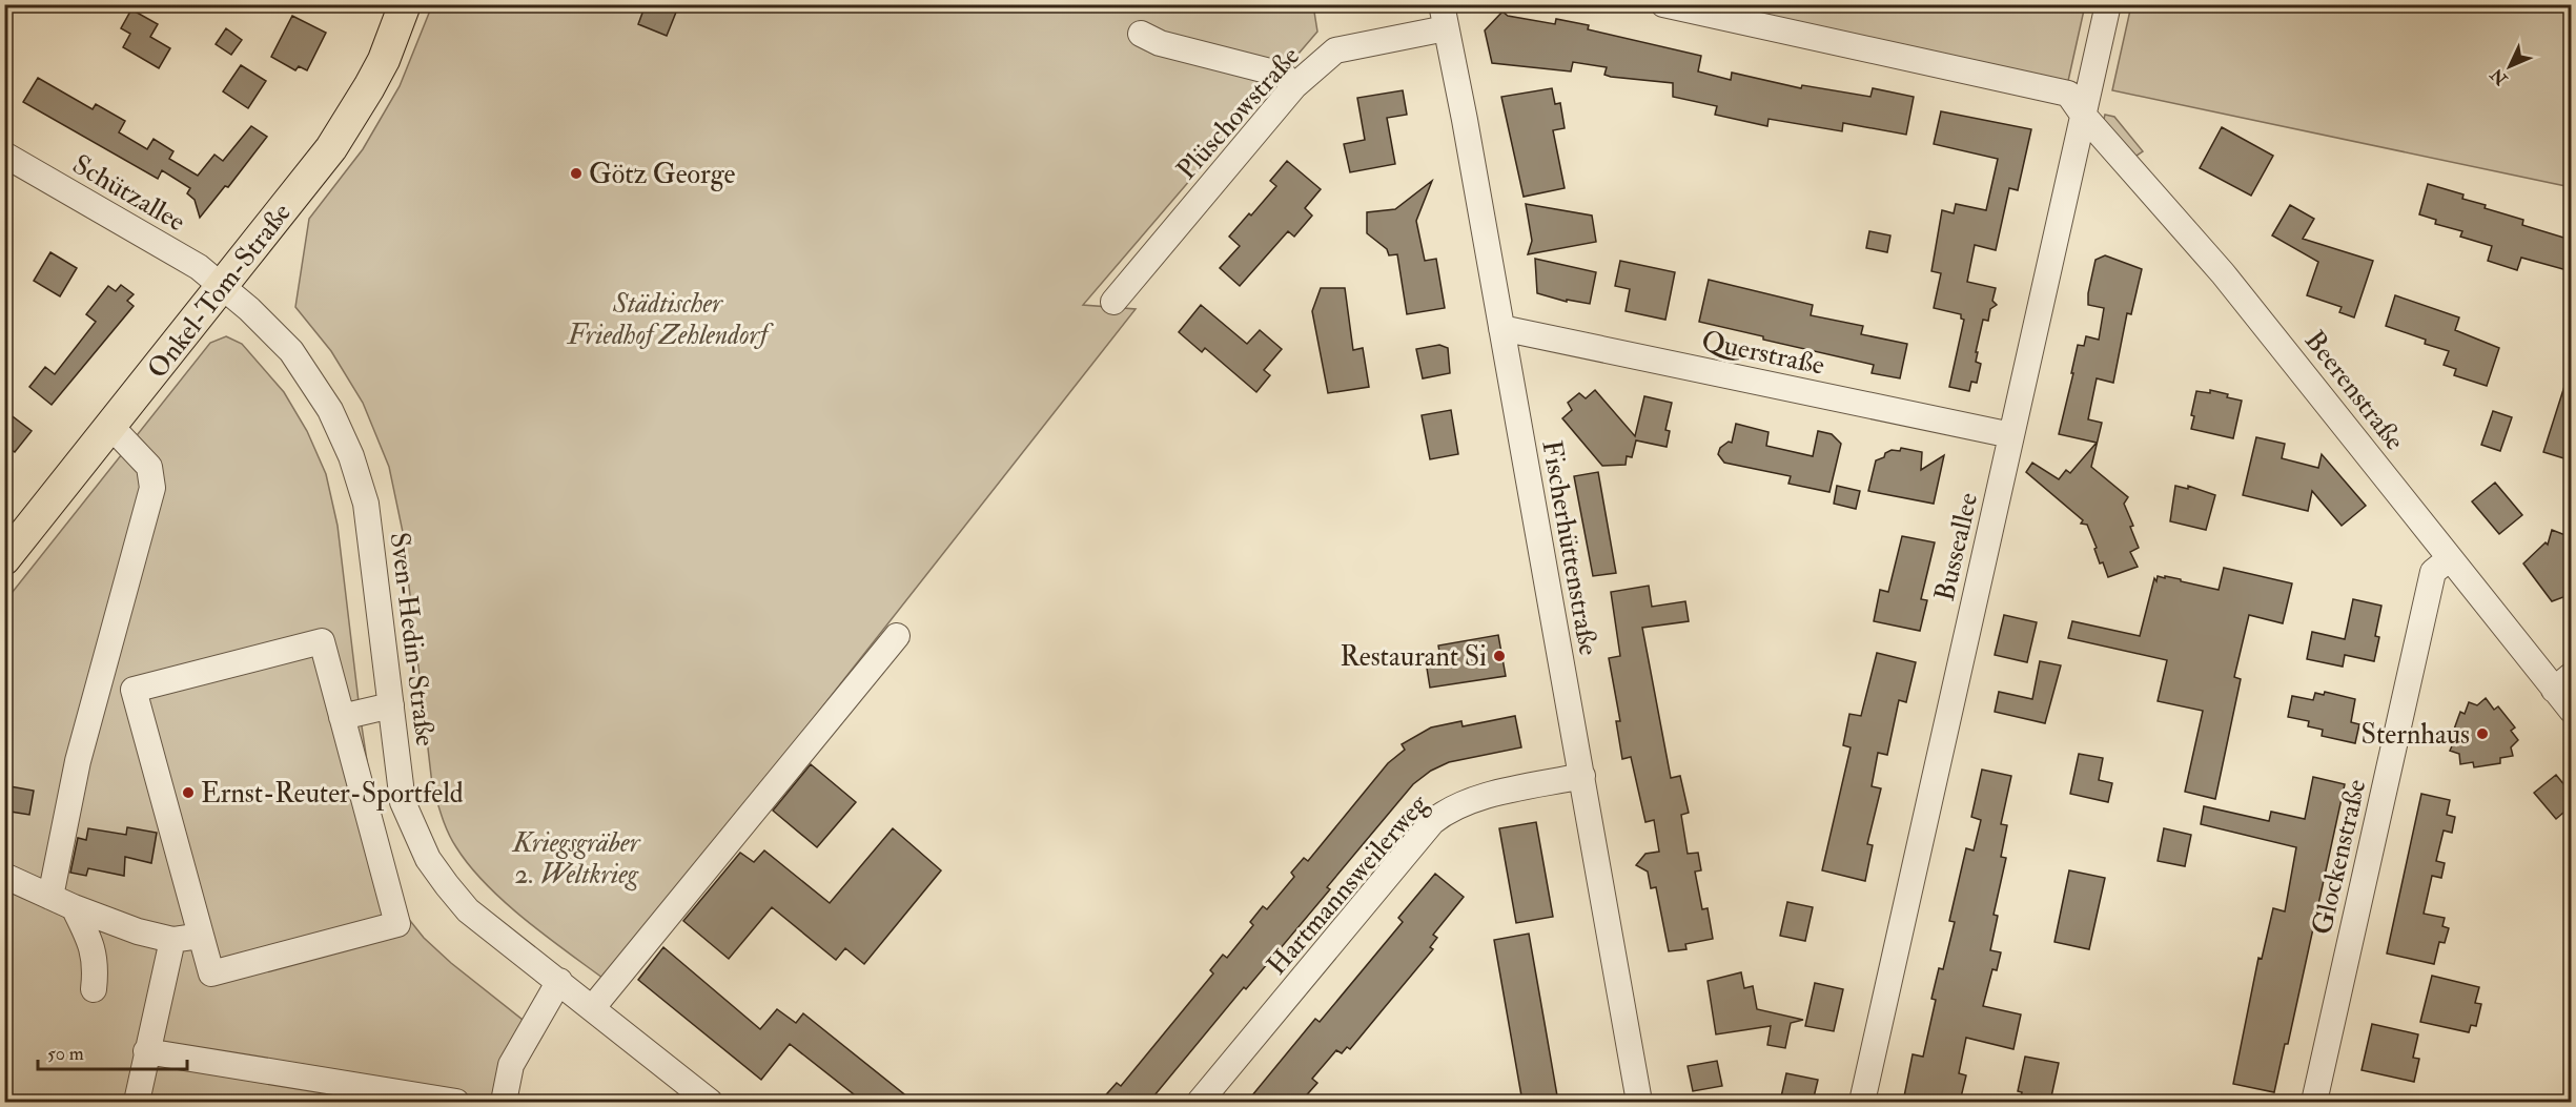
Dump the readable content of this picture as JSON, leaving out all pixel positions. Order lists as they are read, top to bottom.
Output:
{
  "streets": {
    "main road": ["Onkel-Tom-Straße"],
    "street": [
      "Plüschowstraße",
      "Schützallee",
      "Querstraße",
      "Beerenstraße",
      "Busseallee",
      "Fischerhüttenstraße",
      "Sven-Hedin-Straße",
      "Glockenstraße",
      "Hartmannsweilerweg"
    ]
  },
  "crossings": [
    ["Plüschowstraße", "Fischerhüttenstraße"],
    ["Schützallee", "Onkel-Tom-Straße"],
    ["Schützallee", "Sven-Hedin-Straße"],
    ["Onkel-Tom-Straße", "Sven-Hedin-Straße"],
    ["Querstraße", "Busseallee"],
    ["Querstraße", "Fischerhüttenstraße"],
    ["Beerenstraße", "Busseallee"],
    ["Beerenstraße", "Glockenstraße"],
    ["Fischerhüttenstraße", "Hartmannsweilerweg"]
  ],
  "parks": ["Städtischer Friedhof Zehlendorf", "Kriegsgräber 2. Weltkrieg"],
  "places": [
    "Götz George",
    "Restaurant Si",
    "Sternhaus",
    "Ernst-Reuter-Sportfeld"
  ],
  "scale_bar": "50 m",
  "north": "bottom left"
}
